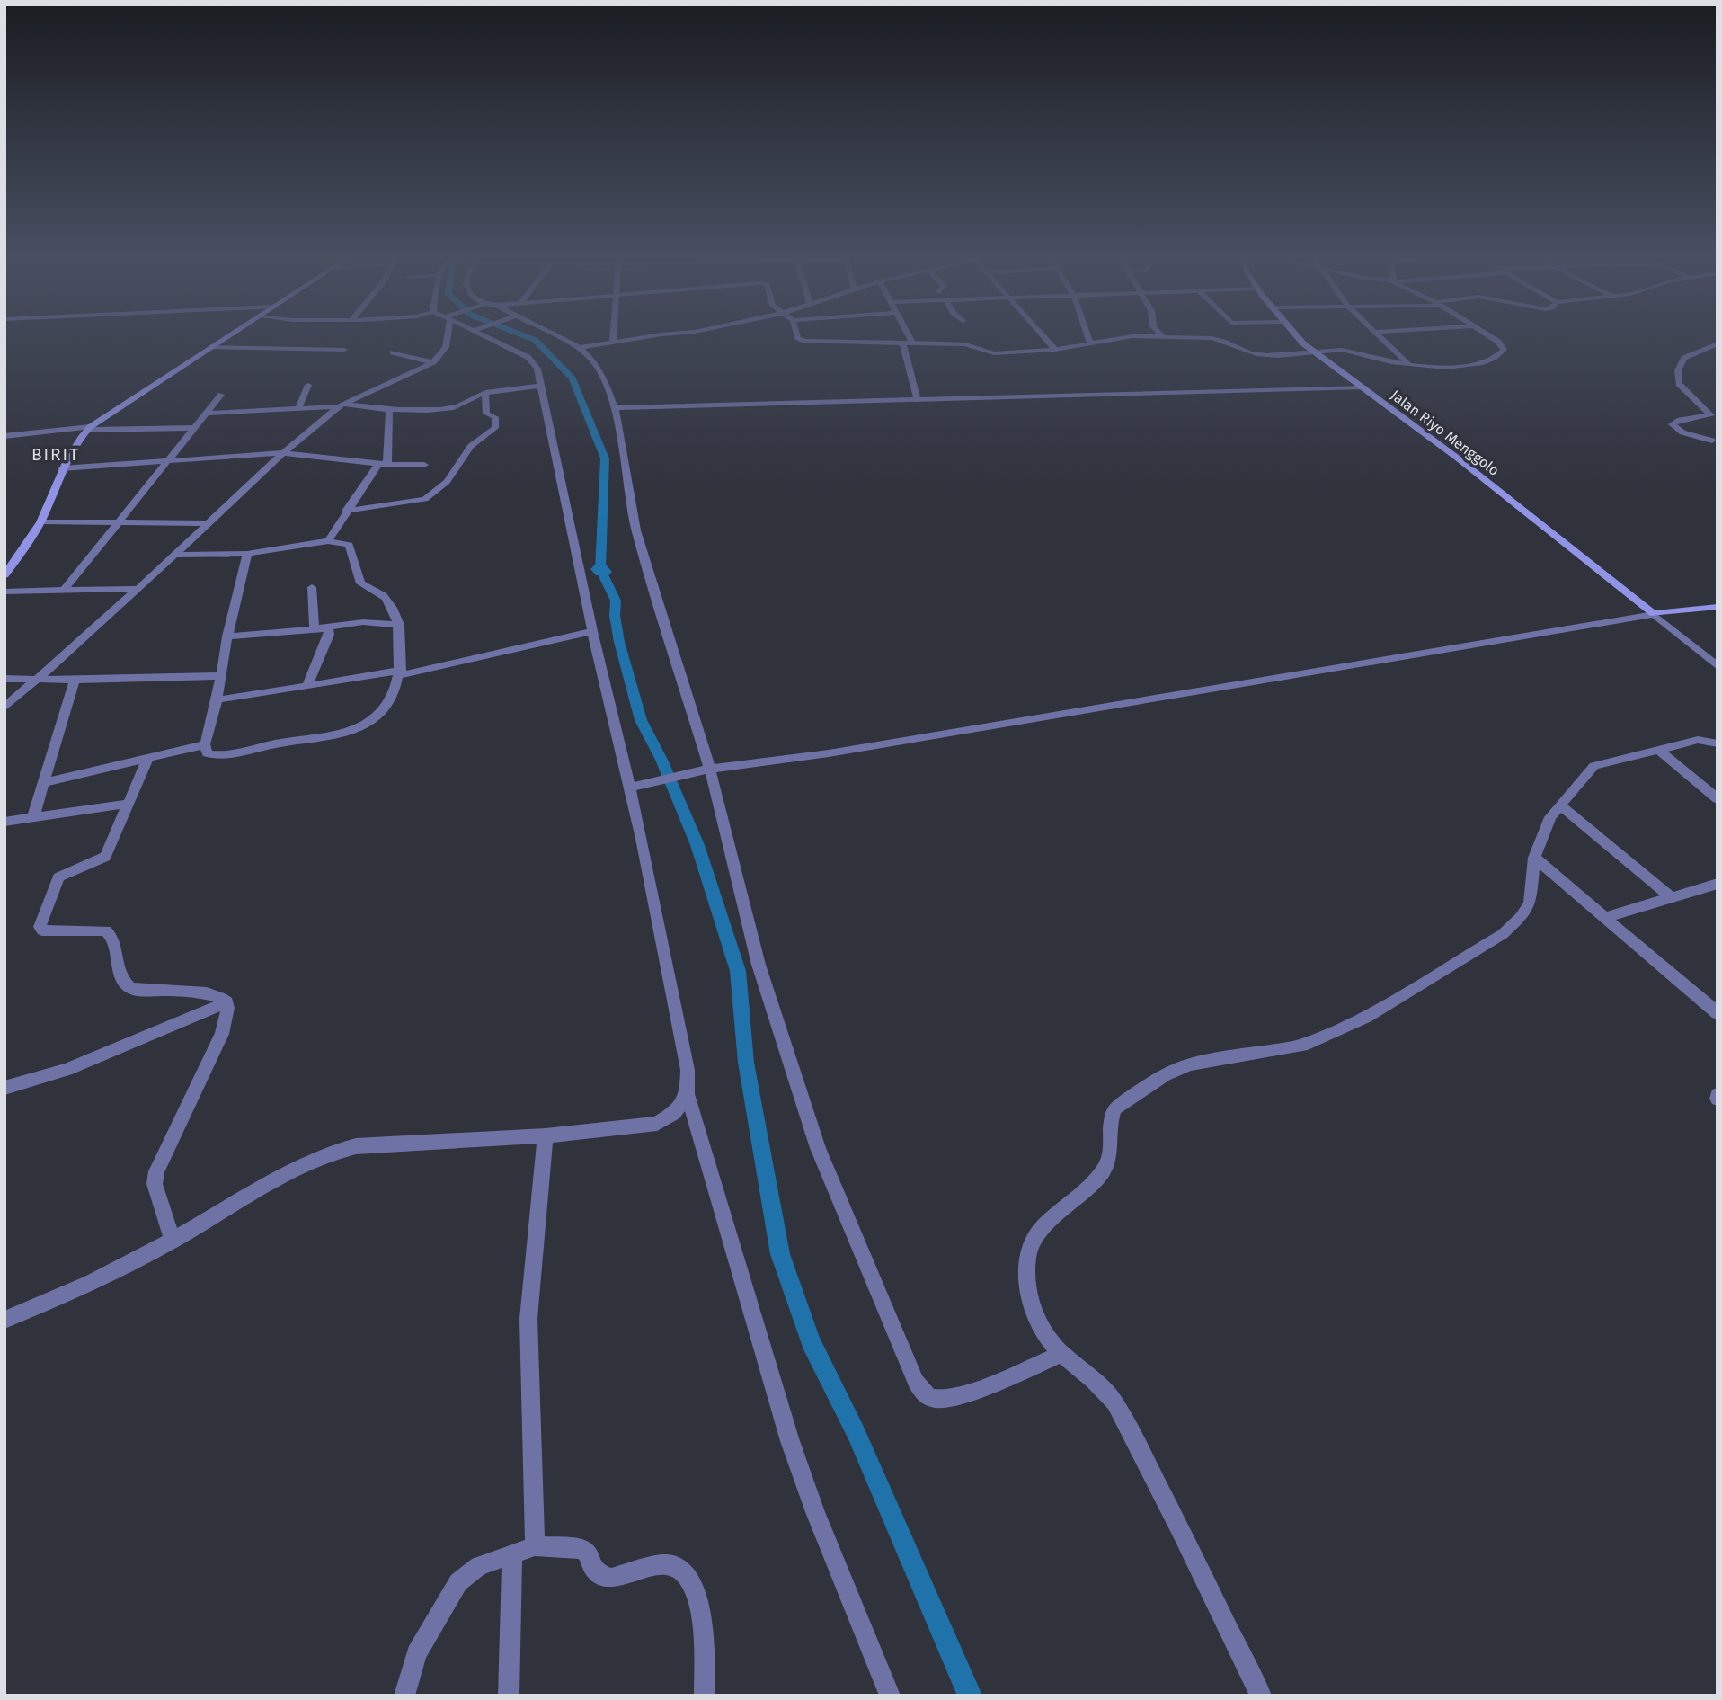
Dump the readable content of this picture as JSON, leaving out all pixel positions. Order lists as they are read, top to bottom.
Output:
{
  "streets": {
    "street": ["Jalan Riyo Menggolo"]
  },
  "districts": ["BIRIT"]
}
